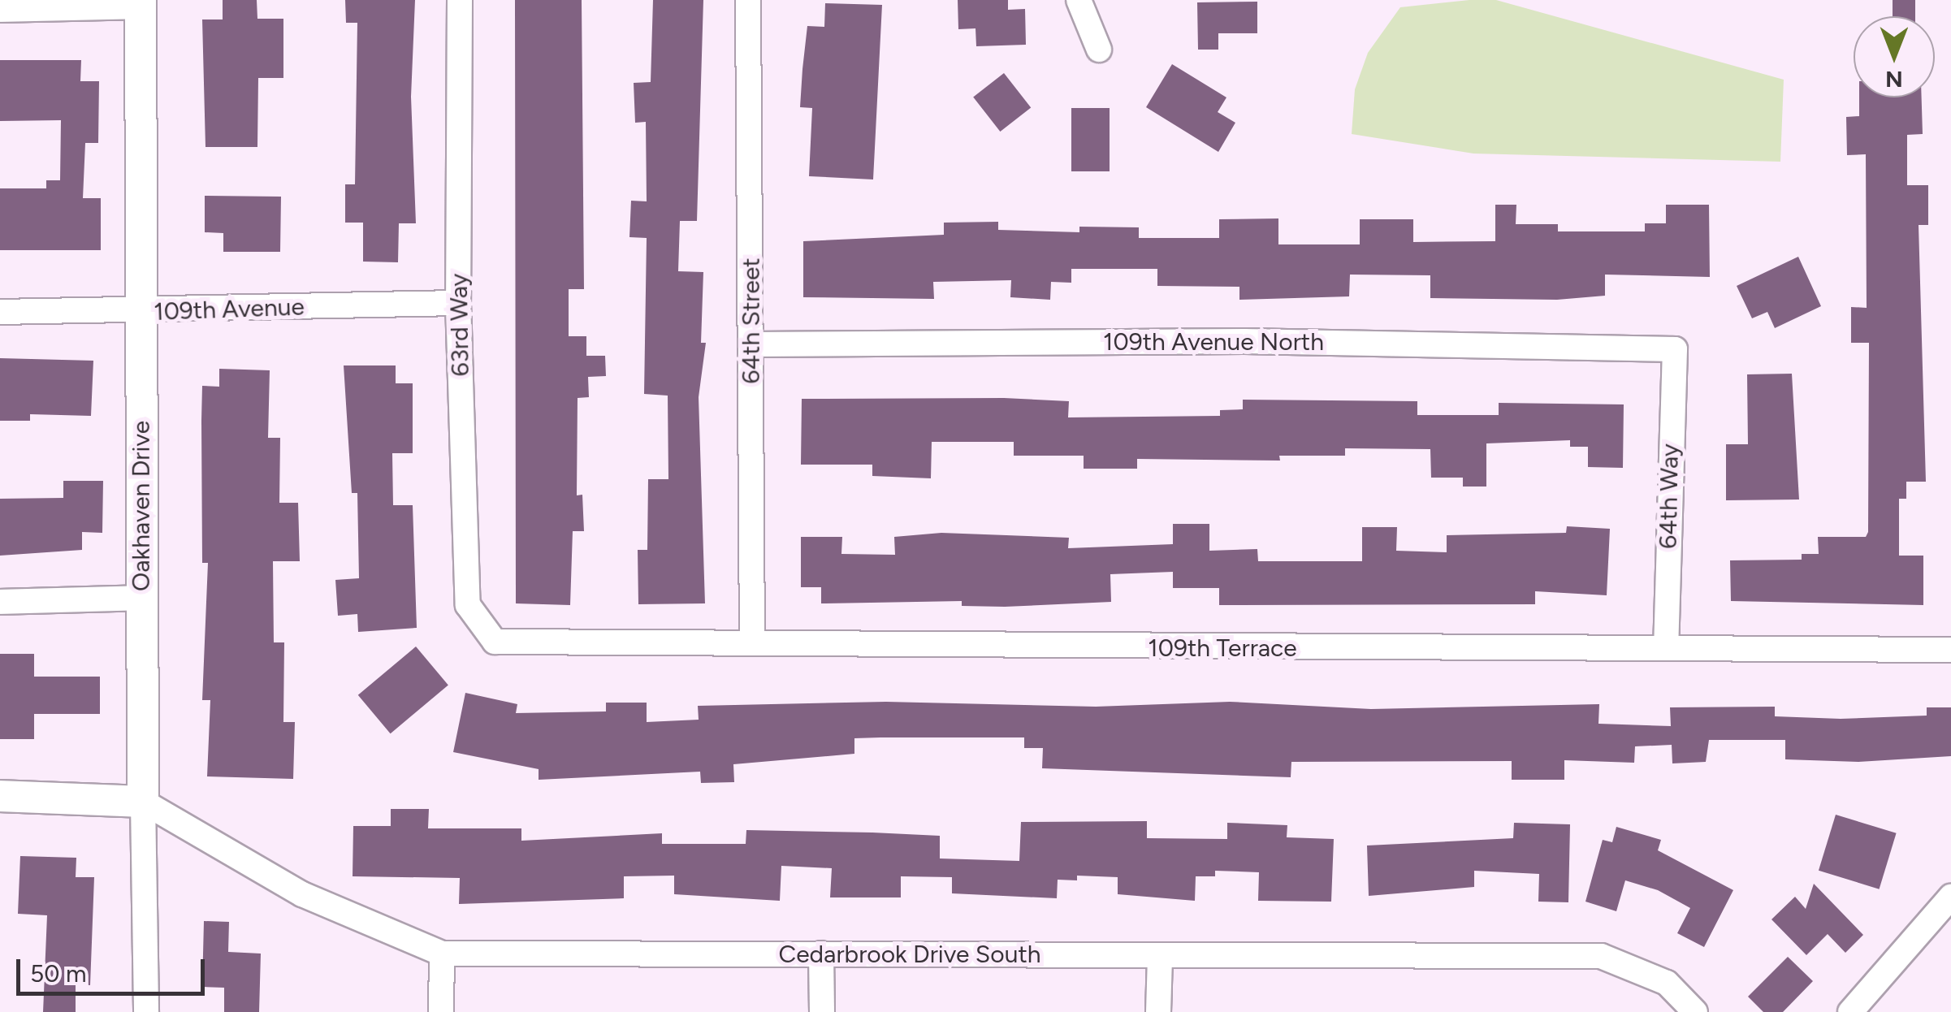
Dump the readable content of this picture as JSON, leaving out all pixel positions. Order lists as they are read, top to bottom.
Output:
{
  "streets": {
    "street": [
      "109th Avenue",
      "64th Street",
      "63rd Way",
      "109th Avenue North",
      "64th Way",
      "Oakhaven Drive",
      "109th Terrace",
      "Cedarbrook Drive South"
    ]
  },
  "crossings": [
    ["109th Avenue", "63rd Way"],
    ["109th Avenue", "Oakhaven Drive"],
    ["64th Street", "109th Avenue North"],
    ["64th Street", "109th Terrace"],
    ["63rd Way", "109th Terrace"],
    ["109th Avenue North", "64th Way"],
    ["64th Way", "109th Terrace"],
    ["Oakhaven Drive", "Cedarbrook Drive South"]
  ],
  "scale_bar": "50 m",
  "north": "bottom"
}
